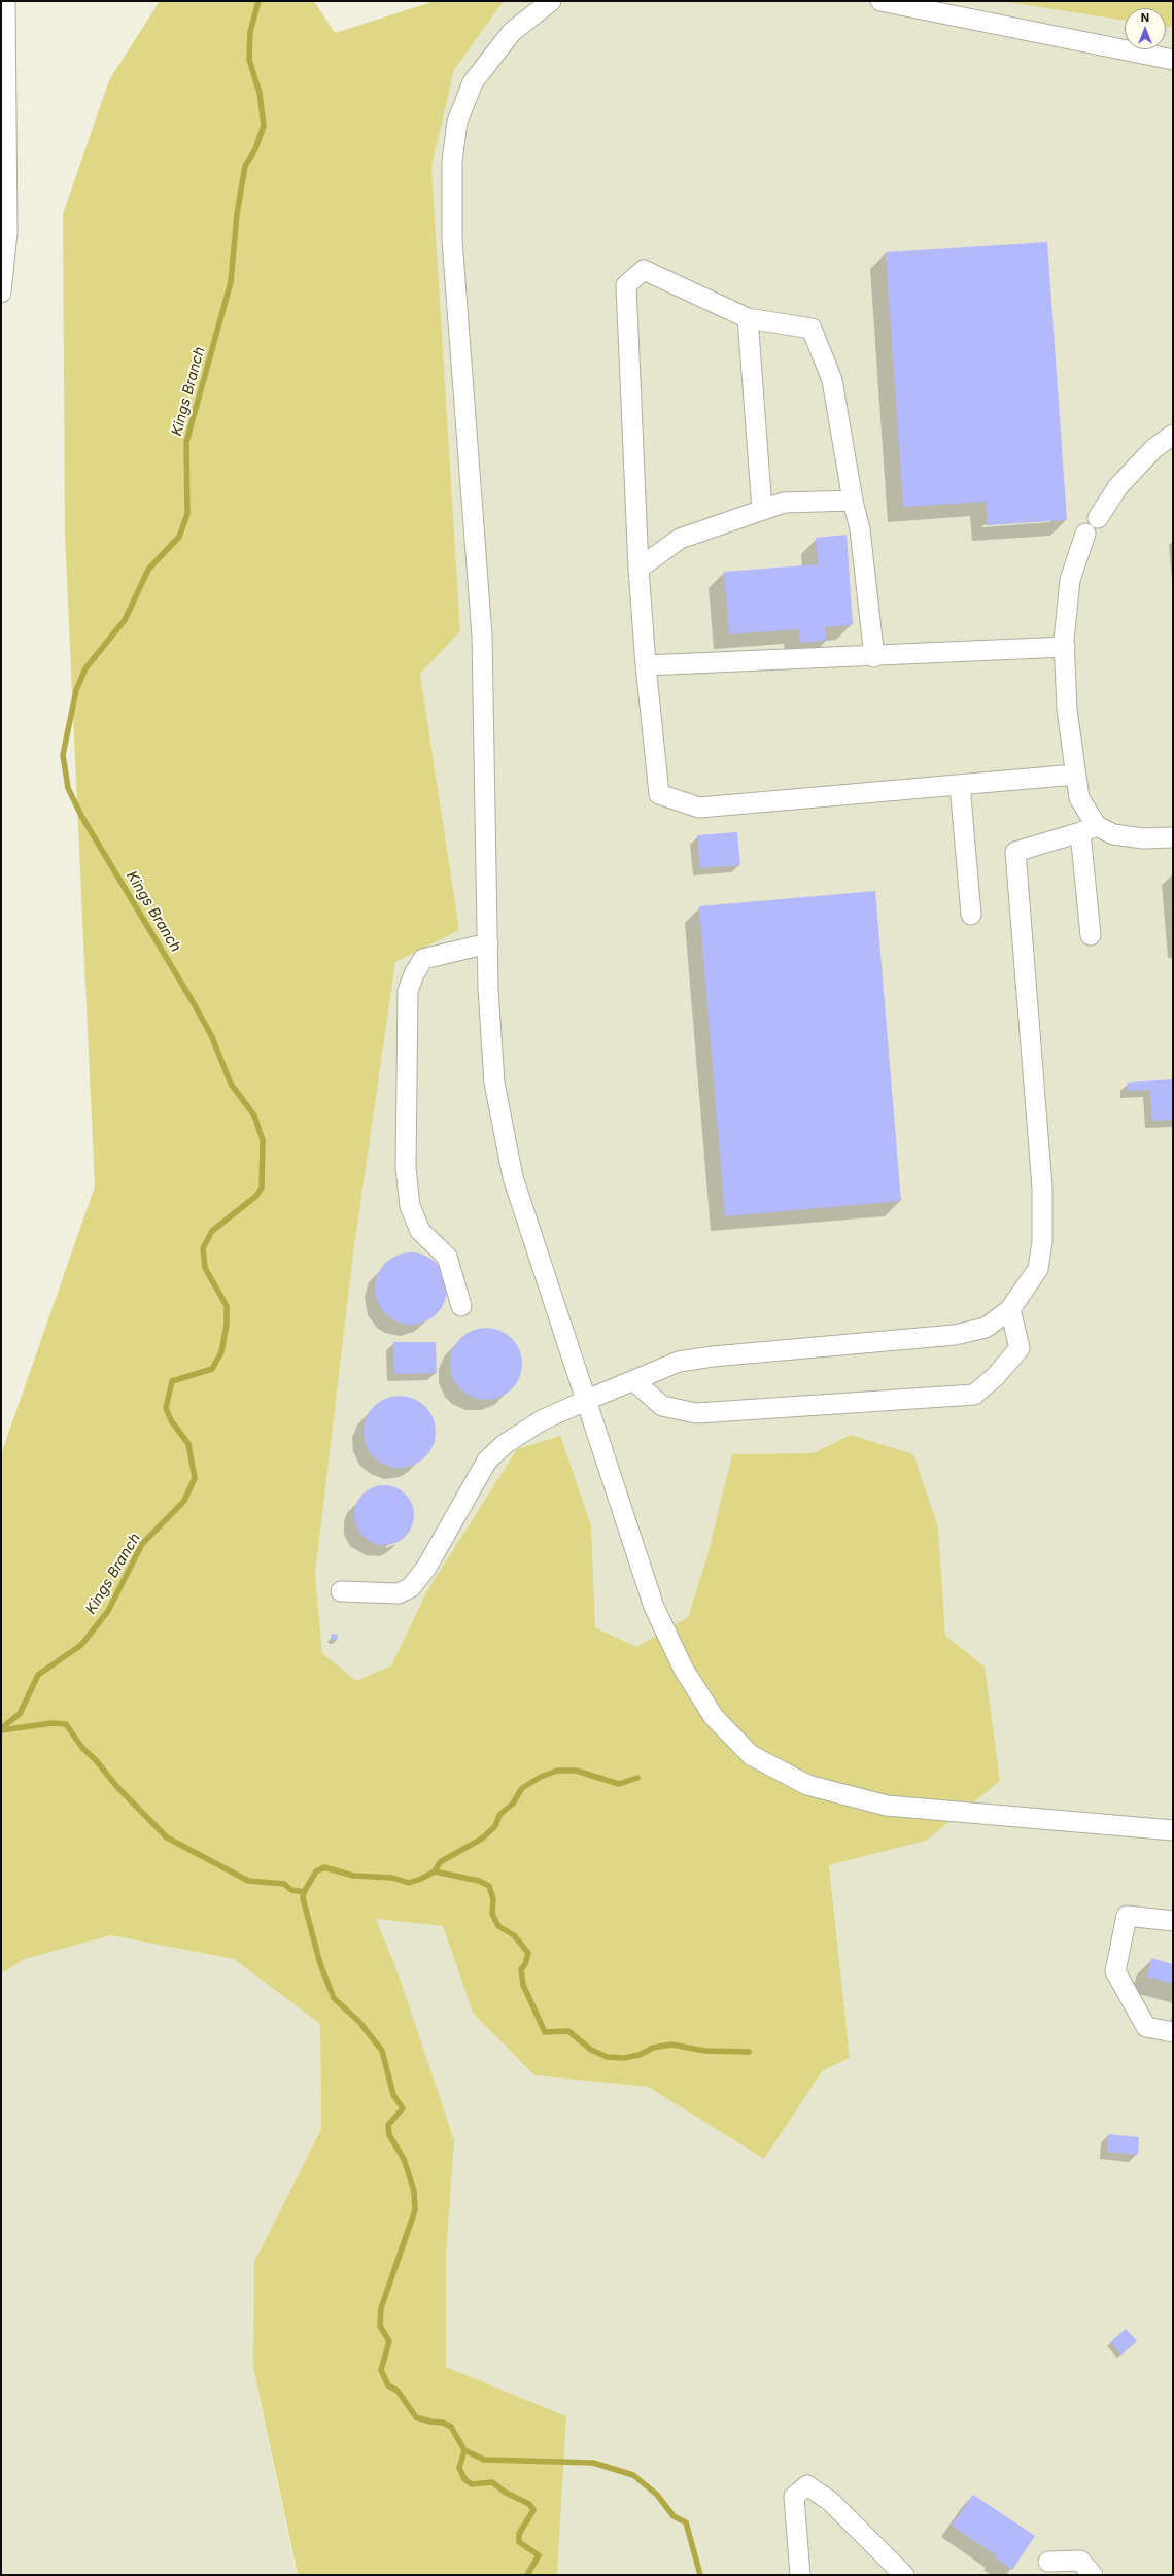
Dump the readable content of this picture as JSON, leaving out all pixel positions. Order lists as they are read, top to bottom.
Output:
{
  "water": ["Kings Branch"],
  "north": "top"
}
